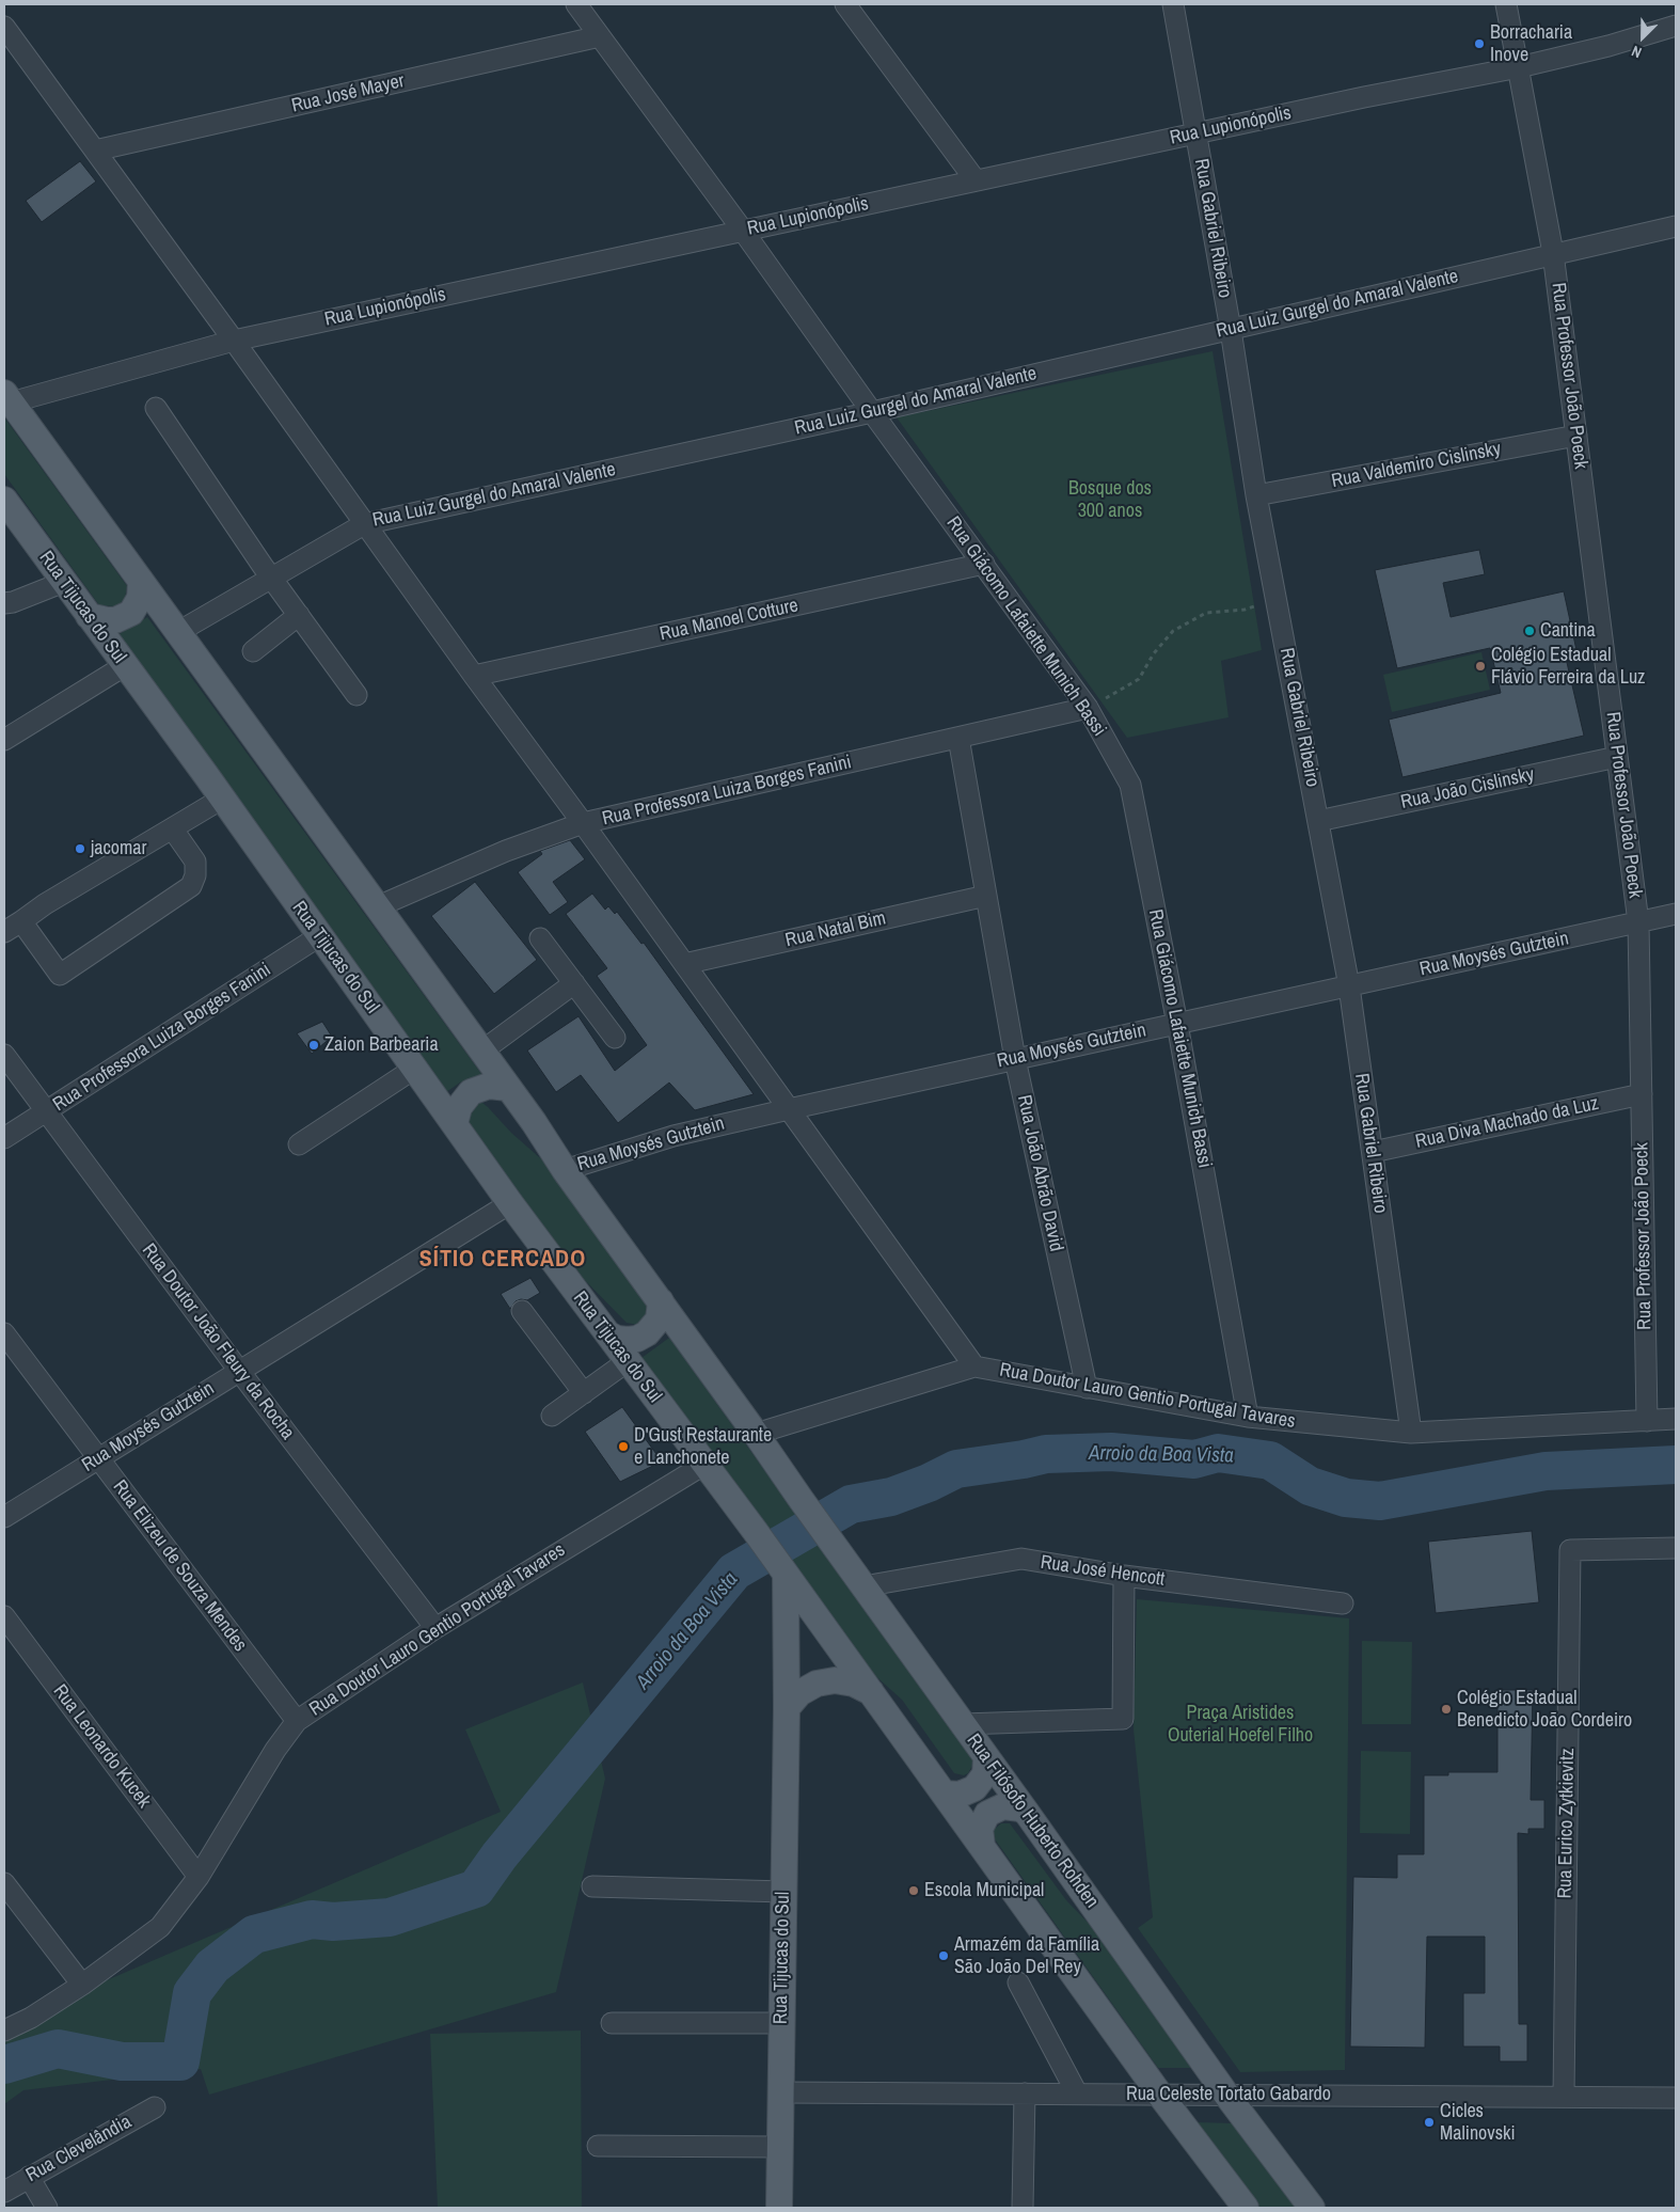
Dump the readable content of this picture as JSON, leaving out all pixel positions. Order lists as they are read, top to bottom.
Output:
{
  "streets": {
    "main road": ["Rua Tijucas do Sul", "Rua Filósofo Huberto Rohden"],
    "street": [
      "Rua José Mayer",
      "Rua Lupionópolis",
      "Rua Gabriel Ribeiro",
      "Rua Luiz Gurgel do Amaral Valente",
      "Rua Professor João Poeck",
      "Rua Valdemiro Cislinsky",
      "Rua Manoel Cotture",
      "Rua Giácomo Lafaiette Munich Bassi",
      "Rua João Cislinsky",
      "Rua Professora Luiza Borges Fanini",
      "Rua Natal Bim",
      "Rua Moysés Gutztein",
      "Rua Diva Machado da Luz",
      "Rua João Abrão David",
      "Rua Doutor João Fleury da Rocha",
      "Rua Doutor Lauro Gentio Portugal Tavares",
      "Rua Elizeu de Souza Mendes",
      "Rua José Hencott",
      "Rua Leonardo Kucek",
      "Rua Eurico Zytkievitz",
      "Rua Celeste Tortato Gabardo",
      "Rua Clevelândia"
    ]
  },
  "crossings": [
    ["Rua José Mayer", "Rua Giácomo Lafaiette Munich Bassi"],
    ["Rua Lupionópolis", "Rua Gabriel Ribeiro"],
    ["Rua Lupionópolis", "Rua Professor João Poeck"],
    ["Rua Lupionópolis", "Rua Giácomo Lafaiette Munich Bassi"],
    ["Rua Gabriel Ribeiro", "Rua Luiz Gurgel do Amaral Valente"],
    ["Rua Gabriel Ribeiro", "Rua Valdemiro Cislinsky"],
    ["Rua Gabriel Ribeiro", "Rua João Cislinsky"],
    ["Rua Gabriel Ribeiro", "Rua Moysés Gutztein"],
    ["Rua Gabriel Ribeiro", "Rua Diva Machado da Luz"],
    ["Rua Gabriel Ribeiro", "Rua Doutor Lauro Gentio Portugal Tavares"],
    ["Rua Luiz Gurgel do Amaral Valente", "Rua Professor João Poeck"],
    ["Rua Luiz Gurgel do Amaral Valente", "Rua Giácomo Lafaiette Munich Bassi"],
    ["Rua Professor João Poeck", "Rua Valdemiro Cislinsky"],
    ["Rua Professor João Poeck", "Rua João Cislinsky"],
    ["Rua Professor João Poeck", "Rua Moysés Gutztein"],
    ["Rua Professor João Poeck", "Rua Diva Machado da Luz"],
    ["Rua Professor João Poeck", "Rua Doutor Lauro Gentio Portugal Tavares"],
    ["Rua Tijucas do Sul", "Rua Professora Luiza Borges Fanini"],
    ["Rua Tijucas do Sul", "Rua Moysés Gutztein"],
    ["Rua Tijucas do Sul", "Rua Doutor Lauro Gentio Portugal Tavares"],
    ["Rua Tijucas do Sul", "Rua Celeste Tortato Gabardo"],
    ["Rua Manoel Cotture", "Rua Giácomo Lafaiette Munich Bassi"],
    ["Rua Giácomo Lafaiette Munich Bassi", "Rua Professora Luiza Borges Fanini"],
    ["Rua Giácomo Lafaiette Munich Bassi", "Rua Moysés Gutztein"],
    ["Rua Giácomo Lafaiette Munich Bassi", "Rua Doutor Lauro Gentio Portugal Tavares"],
    ["Rua Professora Luiza Borges Fanini", "Rua João Abrão David"],
    ["Rua Professora Luiza Borges Fanini", "Rua Doutor João Fleury da Rocha"],
    ["Rua Natal Bim", "Rua João Abrão David"],
    ["Rua Moysés Gutztein", "Rua João Abrão David"],
    ["Rua Moysés Gutztein", "Rua Doutor João Fleury da Rocha"],
    ["Rua Moysés Gutztein", "Rua Elizeu de Souza Mendes"],
    ["Rua João Abrão David", "Rua Doutor Lauro Gentio Portugal Tavares"],
    ["Rua Doutor João Fleury da Rocha", "Rua Doutor Lauro Gentio Portugal Tavares"],
    ["Rua Doutor Lauro Gentio Portugal Tavares", "Rua Elizeu de Souza Mendes"],
    ["Rua Doutor Lauro Gentio Portugal Tavares", "Rua Leonardo Kucek"],
    ["Rua Doutor Lauro Gentio Portugal Tavares", "Rua Filósofo Huberto Rohden"],
    ["Rua José Hencott", "Rua Filósofo Huberto Rohden"],
    ["Rua Filósofo Huberto Rohden", "Rua Celeste Tortato Gabardo"],
    ["Rua Eurico Zytkievitz", "Rua Celeste Tortato Gabardo"]
  ],
  "districts": ["SÍTIO CERCADO"],
  "water": ["Arroio da Boa Vista"],
  "parks": ["Bosque dos 300 anos", "Praça Aristides Outerial Hoefel Filho"],
  "places": [
    "Borracharia Inove",
    "Cantina",
    "Colégio Estadual Flávio Ferreira da Luz",
    "jacomar",
    "Zaion Barbearia",
    "D'Gust Restaurante e Lanchonete",
    "Colégio Estadual Benedicto João Cordeiro",
    "Escola Municipal",
    "Armazém da Família São João Del Rey",
    "Cicles Malinovski"
  ],
  "north": "bottom left"
}
